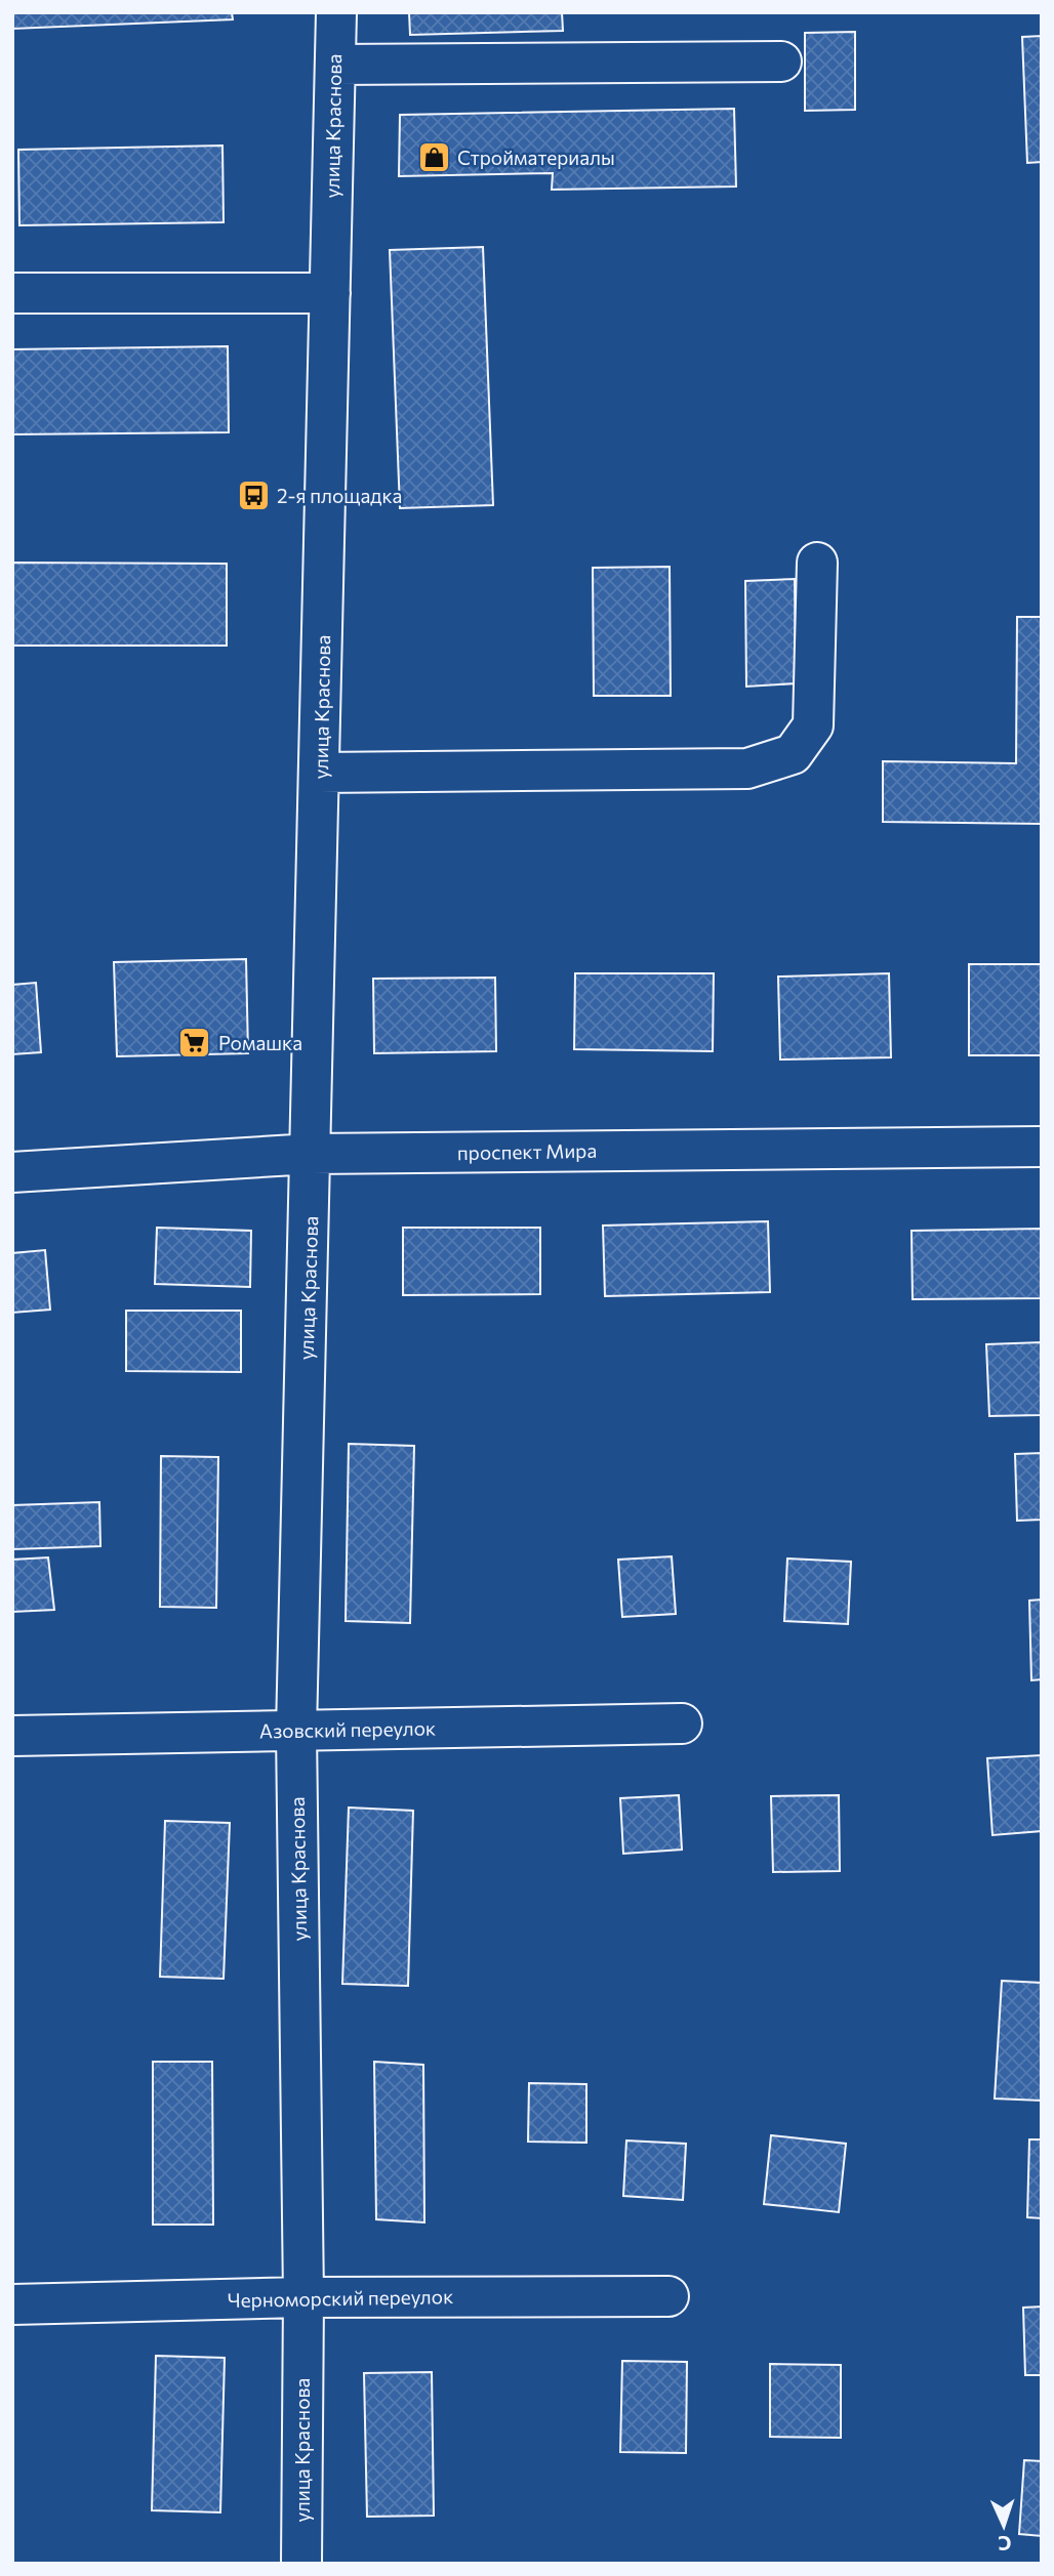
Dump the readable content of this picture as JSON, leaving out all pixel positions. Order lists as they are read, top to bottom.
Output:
{
  "streets": {
    "street": [
      "улица Краснова",
      "проспект Мира",
      "Азовский переулок",
      "Черноморский переулок"
    ]
  },
  "crossings": [
    ["улица Краснова", "проспект Мира"],
    ["улица Краснова", "Азовский переулок"],
    ["улица Краснова", "Черноморский переулок"]
  ],
  "places": {
    "shop": ["Стройматериалы"],
    "bus stop": ["2-я площадка"],
    "supermarket": ["Ромашка"]
  },
  "north": "bottom"
}
